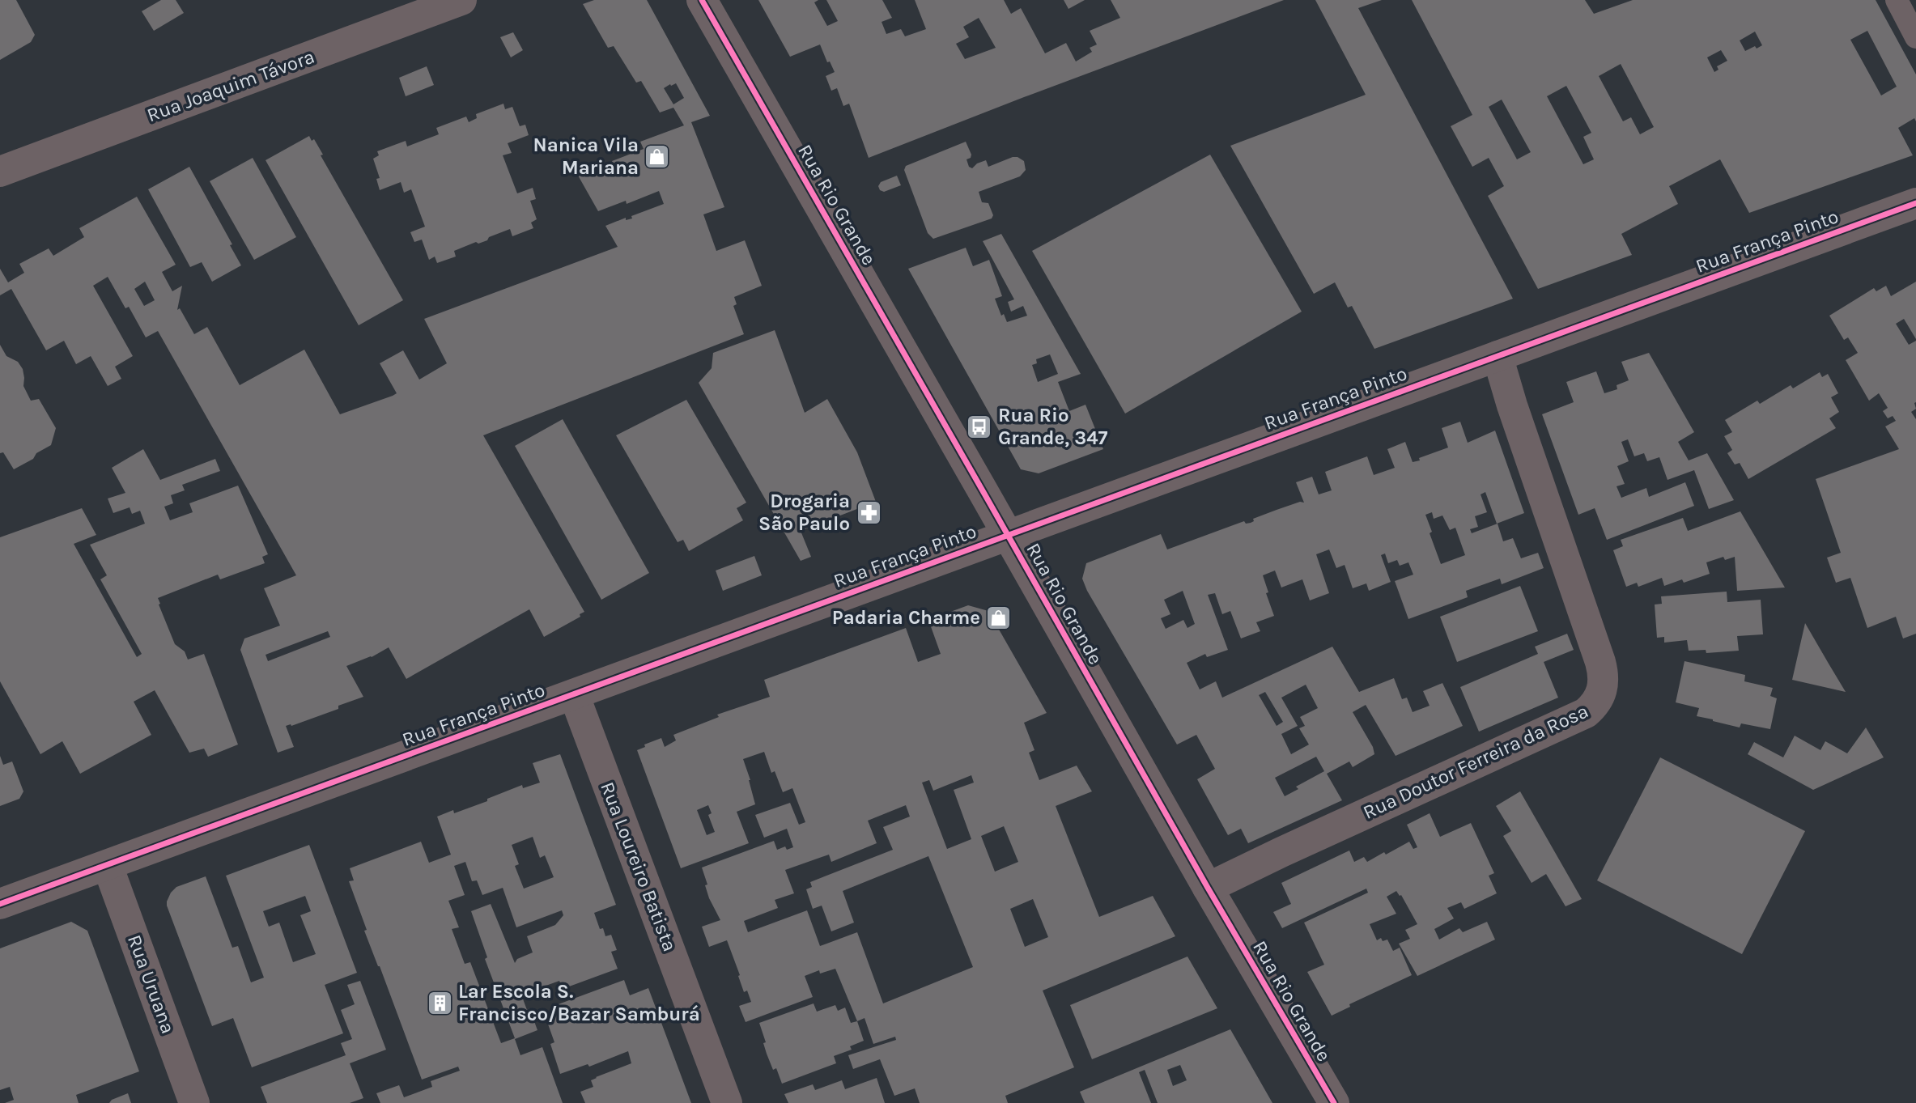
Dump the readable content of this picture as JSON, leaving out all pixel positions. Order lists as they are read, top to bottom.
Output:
{
  "streets": {
    "street": [
      "Rua Joaquim Távora",
      "Rua Rio Grande",
      "Rua França Pinto",
      "Rua Doutor Ferreira da Rosa",
      "Rua Loureiro Batista",
      "Rua Uruana"
    ]
  },
  "crossings": [
    ["Rua Rio Grande", "Rua França Pinto"],
    ["Rua Rio Grande", "Rua Doutor Ferreira da Rosa"],
    ["Rua França Pinto", "Rua Doutor Ferreira da Rosa"],
    ["Rua França Pinto", "Rua Loureiro Batista"],
    ["Rua França Pinto", "Rua Uruana"]
  ],
  "places": {
    "shop": ["Nanica Vila Mariana", "Padaria Charme"],
    "bus stop": ["Rua Rio Grande, 347"],
    "pharmacy": ["Drogaria São Paulo"],
    "building": ["Lar Escola S. Francisco/Bazar Samburá"]
  }
}
